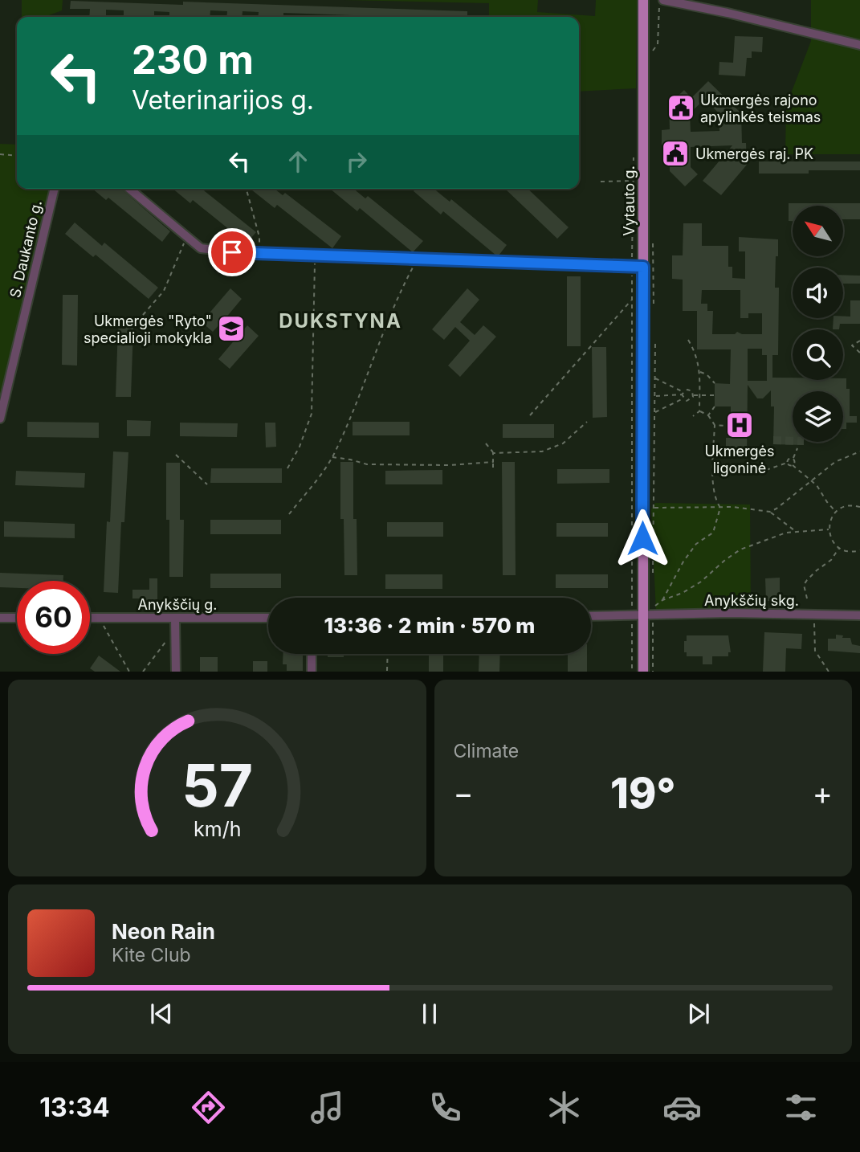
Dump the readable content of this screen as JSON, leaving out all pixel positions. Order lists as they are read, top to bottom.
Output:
{
  "streets": {
    "main road": ["Vytauto g."],
    "street": ["S. Daukanto g.", "Anykščių skg.", "Anykščių g."]
  },
  "crossings": [
    ["Vytauto g.", "Anykščių skg."]
  ],
  "districts": ["DUKSTYNA"],
  "places": {
    "public building": ["Ukmergės rajono apylinkės teismas", "Ukmergės raj. PK"],
    "school or university": ["Ukmergės \"Ryto\" specialioji mokykla"],
    "hospital": ["Ukmergės ligoninė"]
  },
  "north": "top left",
  "page": {
    "turn": ["230 m", "Veterinarijos g."],
    "limit": "60",
    "trip": "13:36 · 2 min · 570 m",
    "tile": "Climate",
    "heat": ["−", "19°", "+"],
    "song": ["Neon Rain", "Kite Club"],
    "tabs": "13:34",
    "gauge": ["57", "km/h"]
  }
}
